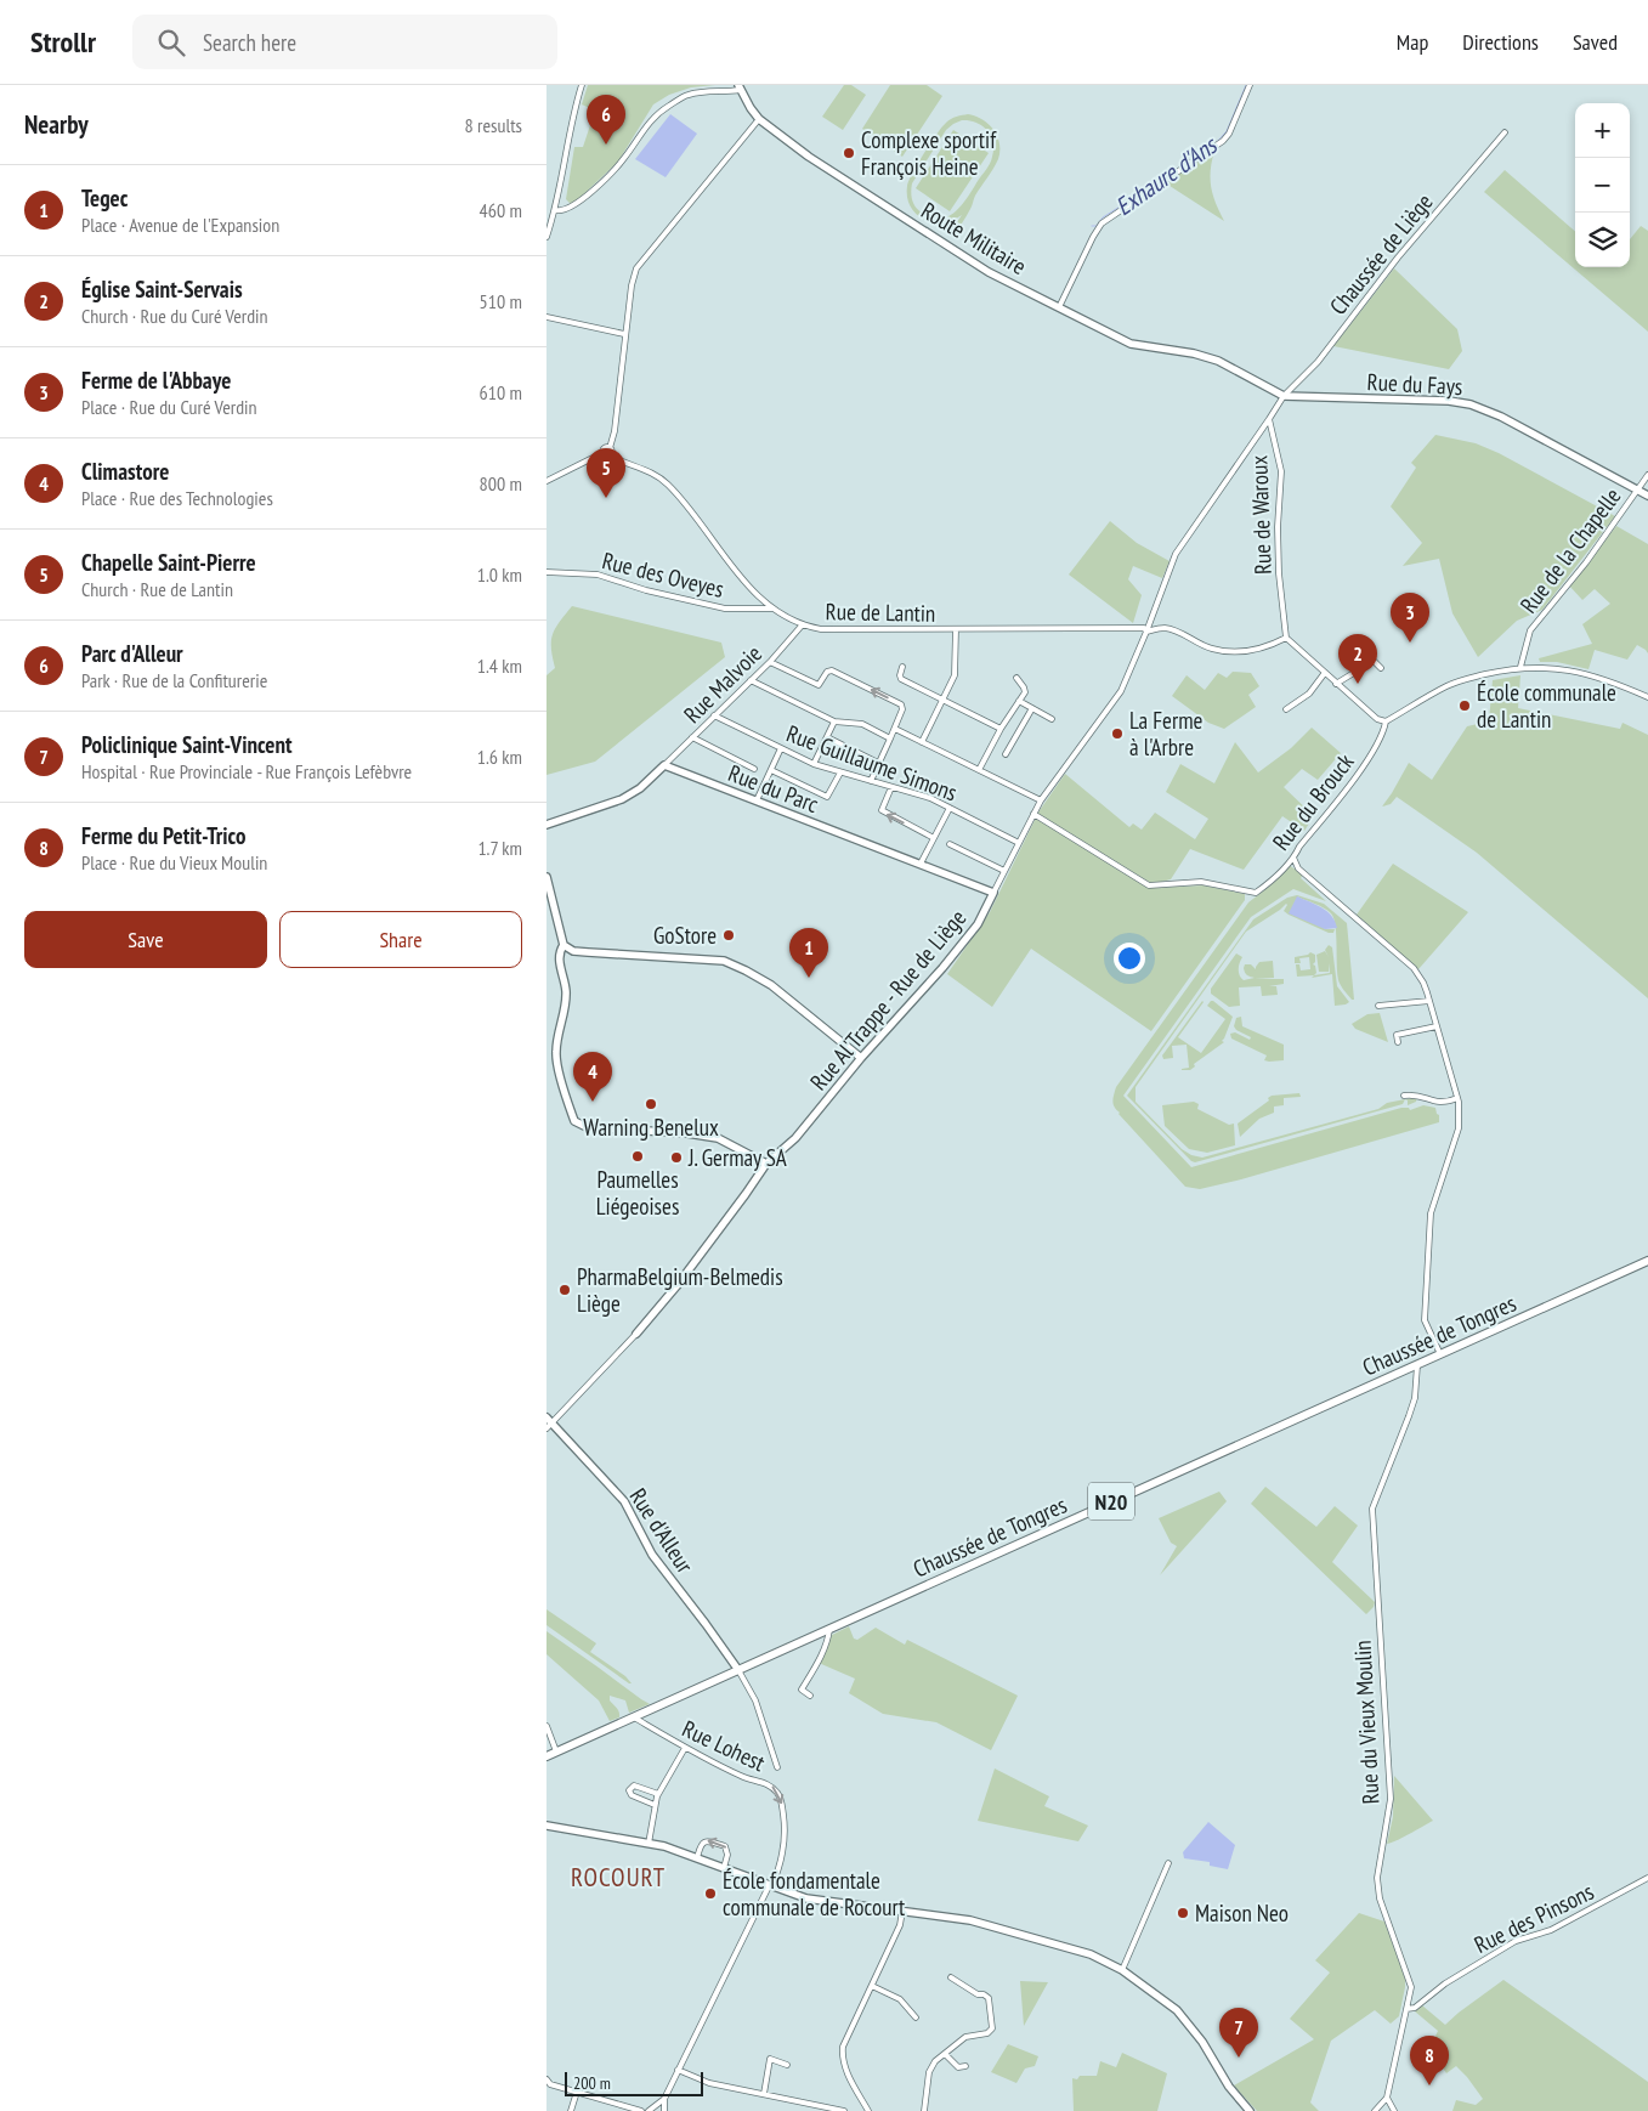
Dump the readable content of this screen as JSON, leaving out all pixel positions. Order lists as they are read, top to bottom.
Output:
{
  "streets": {
    "main road": ["Chaussée de Tongres", "N20"],
    "street": [
      "Route Militaire",
      "Chaussée de Liège",
      "Rue du Fays",
      "Rue de Waroux",
      "Rue de la Chapelle",
      "Rue des Oveyes",
      "Rue de Lantin",
      "Rue Malvoie",
      "Rue Guillaume Simons",
      "Rue du Parc",
      "Rue du Brouck",
      "Rue Al'Trappe - Rue de Liège",
      "Rue d'Alleur",
      "Rue du Vieux Moulin",
      "Rue Lohest",
      "Rue des Pinsons"
    ]
  },
  "crossings": [
    ["Route Militaire", "Rue du Fays"],
    ["Chaussée de Liège", "Rue du Fays"],
    ["Rue du Fays", "Rue de la Chapelle"],
    ["Rue de Waroux", "Rue de Lantin"],
    ["Rue de Waroux", "Rue Al'Trappe - Rue de Liège"],
    ["Rue des Oveyes", "Rue de Lantin"],
    ["Rue de Lantin", "Rue Malvoie"],
    ["Rue de Lantin", "Rue Al'Trappe - Rue de Liège"],
    ["Rue Malvoie", "Rue Guillaume Simons"],
    ["Rue Malvoie", "Rue du Parc"],
    ["Rue Guillaume Simons", "Rue Al'Trappe - Rue de Liège"],
    ["Rue du Parc", "Rue Al'Trappe - Rue de Liège"],
    ["Rue du Brouck", "Rue Al'Trappe - Rue de Liège"],
    ["Chaussée de Tongres", "Rue d'Alleur"],
    ["Chaussée de Tongres", "Rue du Vieux Moulin"],
    ["Chaussée de Tongres", "Rue Lohest"],
    ["Rue du Vieux Moulin", "Rue des Pinsons"]
  ],
  "one_way": ["Rue Lohest"],
  "districts": ["ROCOURT"],
  "water": ["Exhaure d'Ans"],
  "places": [
    "Complexe sportif François Heine",
    "École communale de Lantin",
    "La Ferme à l'Arbre",
    "GoStore",
    "Warning Benelux",
    "Paumelles Liégeoises",
    "J. Germay SA",
    "PharmaBelgium-Belmedis Liège",
    "École fondamentale communale de Rocourt",
    "Maison Neo"
  ],
  "scale_bar": "200 m",
  "page": {
    "header": "Strollr",
    "search": "Search here",
    "nav": ["Map", "Directions", "Saved"],
    "heading": ["Nearby", "8 results"],
    "pins": [
      "6",
      "5",
      "3",
      "2",
      "1",
      "4",
      "7",
      "8"
    ],
    "map_buttons": ["+", "−"],
    "list": [
      {
        "mark": "1",
        "name": "Tegec",
        "note": "Place · Avenue de l'Expansion",
        "value": "460 m"
      },
      {
        "mark": "2",
        "name": "Église Saint-Servais",
        "note": "Church · Rue du Curé Verdin",
        "value": "510 m"
      },
      {
        "mark": "3",
        "name": "Ferme de l'Abbaye",
        "note": "Place · Rue du Curé Verdin",
        "value": "610 m"
      },
      {
        "mark": "4",
        "name": "Climastore",
        "note": "Place · Rue des Technologies",
        "value": "800 m"
      },
      {
        "mark": "5",
        "name": "Chapelle Saint-Pierre",
        "note": "Church · Rue de Lantin",
        "value": "1.0 km"
      },
      {
        "mark": "6",
        "name": "Parc d'Alleur",
        "note": "Park · Rue de la Confiturerie",
        "value": "1.4 km"
      },
      {
        "mark": "7",
        "name": "Policlinique Saint-Vincent",
        "note": "Hospital · Rue Provinciale - Rue François Lefèbvre",
        "value": "1.6 km"
      },
      {
        "mark": "8",
        "name": "Ferme du Petit-Trico",
        "note": "Place · Rue du Vieux Moulin",
        "value": "1.7 km"
      }
    ],
    "buttons": ["Save", "Share"],
    "scale": "200 m"
  }
}
